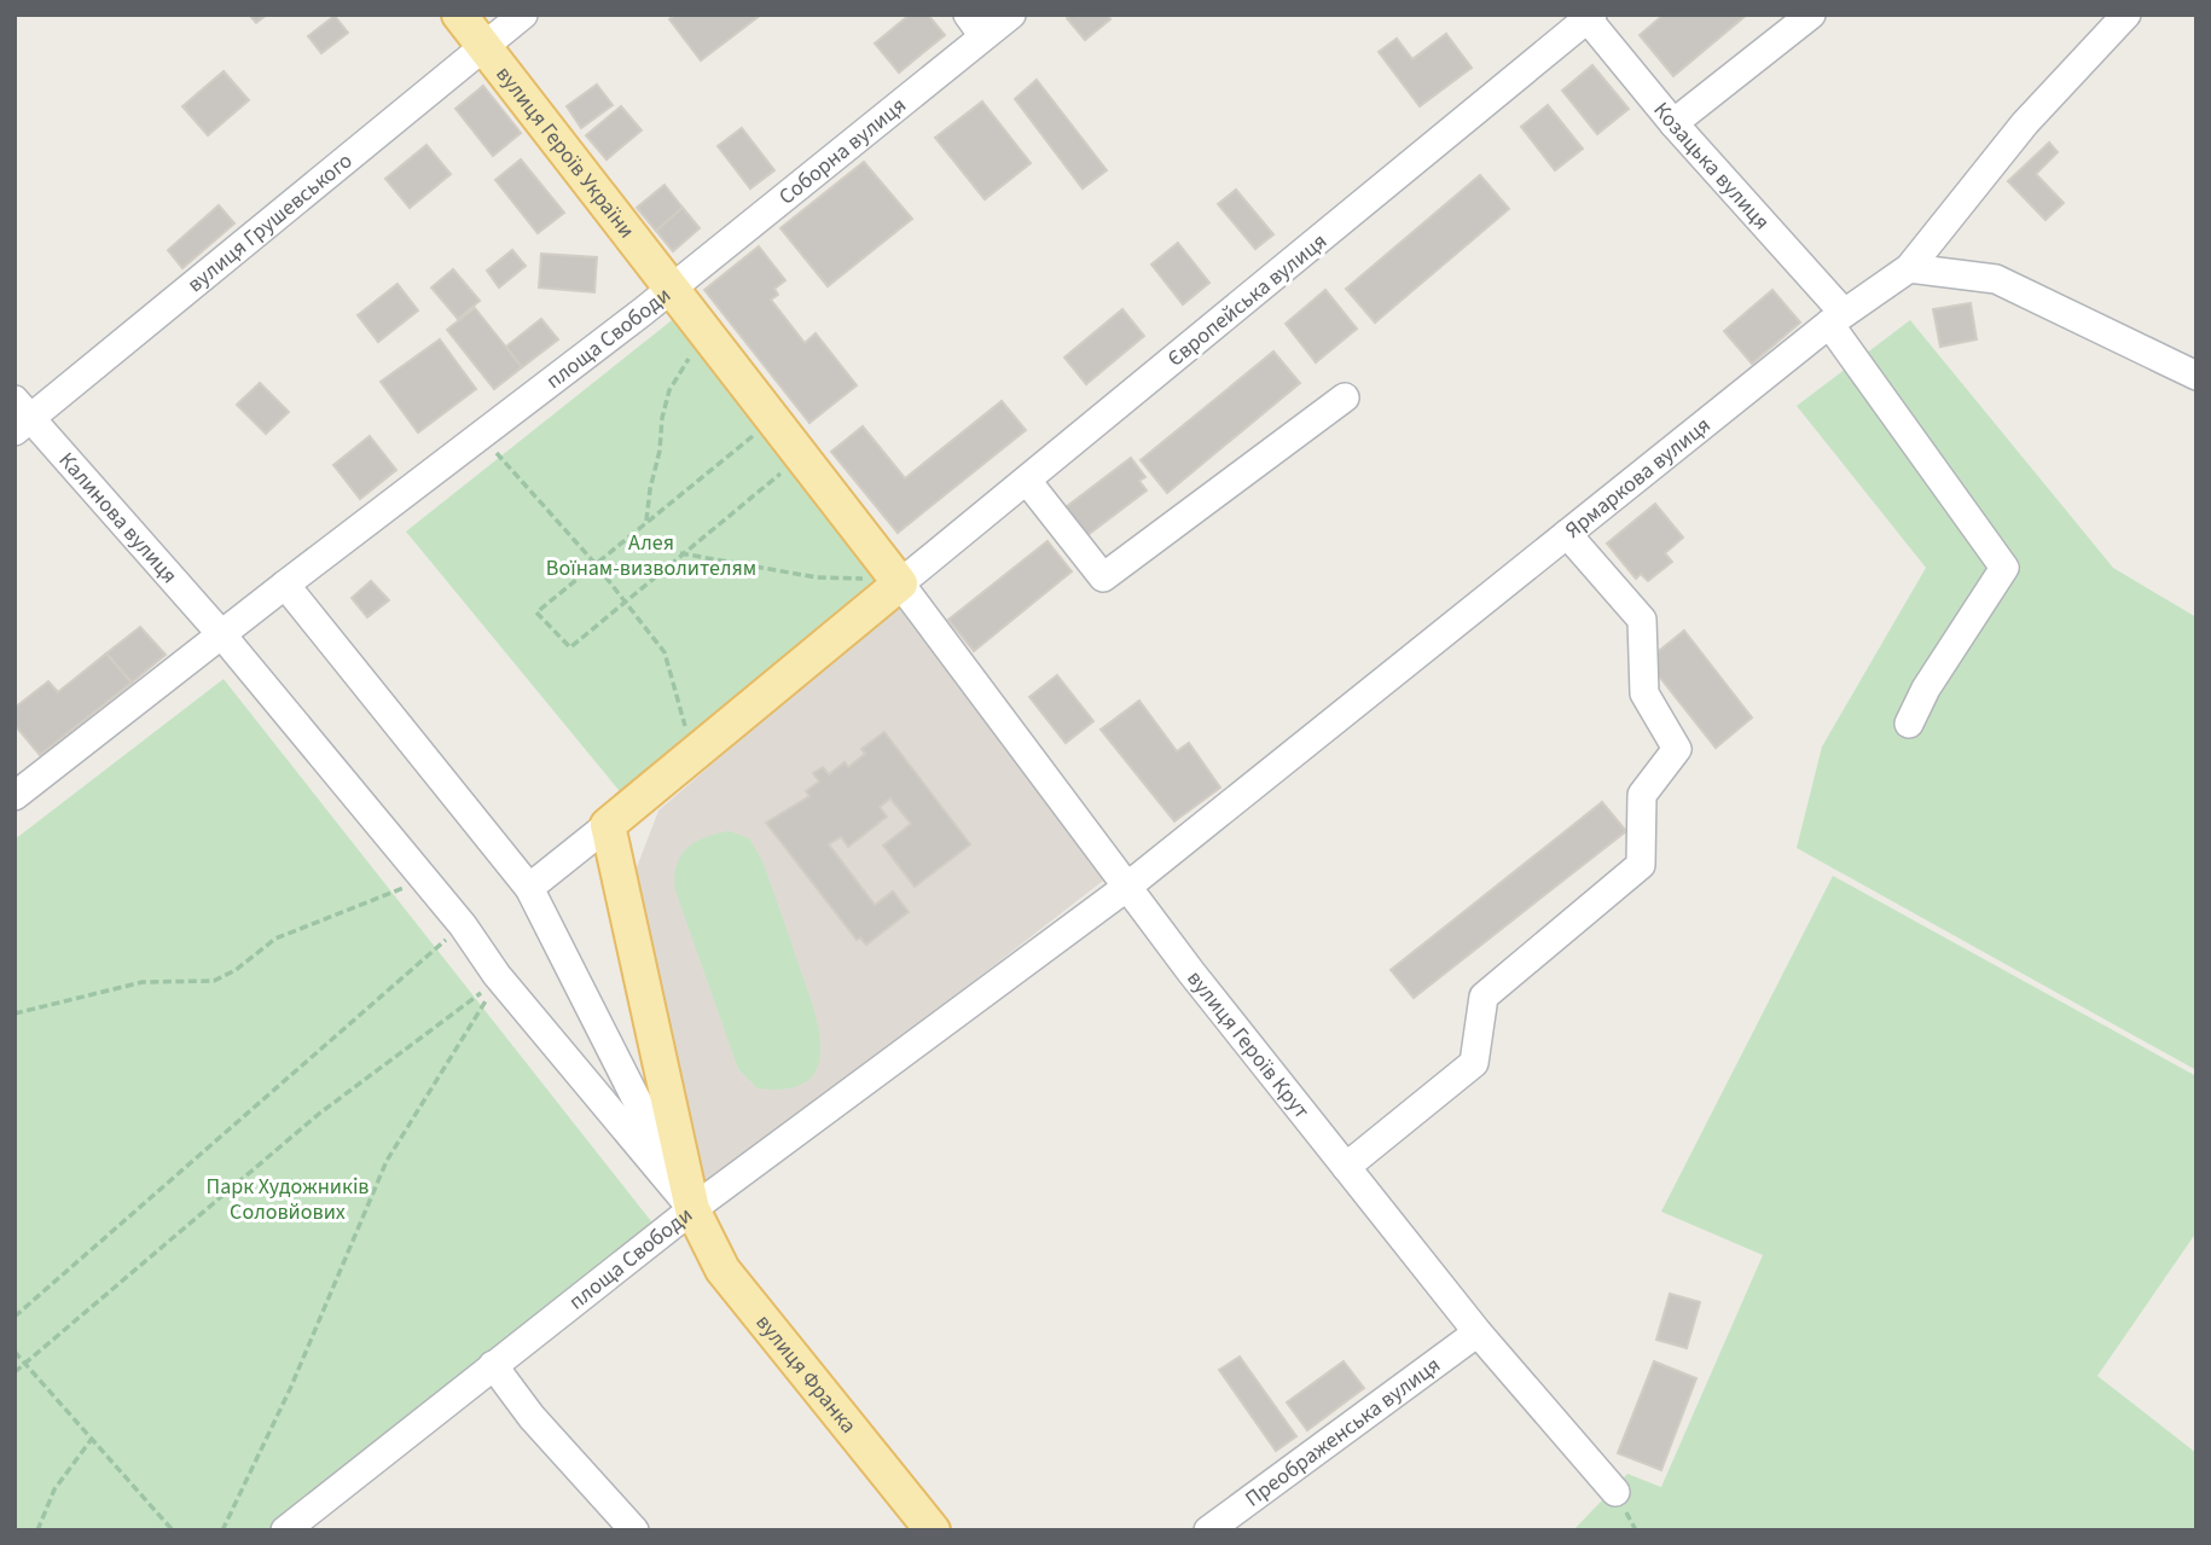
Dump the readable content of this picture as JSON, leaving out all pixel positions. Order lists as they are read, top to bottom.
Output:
{
  "streets": {
    "main road": ["вулиця Героїв України", "площа Свободи", "вулиця Франка"],
    "street": [
      "Соборна вулиця",
      "Козацька вулиця",
      "вулиця Грушевського",
      "Європейська вулиця",
      "Ярмаркова вулиця",
      "Калинова вулиця",
      "вулиця Героїв Крут",
      "Преображенська вулиця"
    ]
  },
  "crossings": [
    ["вулиця Героїв України", "Соборна вулиця"],
    ["вулиця Героїв України", "вулиця Грушевського"],
    ["вулиця Героїв України", "площа Свободи"],
    ["Соборна вулиця", "площа Свободи"],
    ["Козацька вулиця", "Європейська вулиця"],
    ["Козацька вулиця", "Ярмаркова вулиця"],
    ["вулиця Грушевського", "Калинова вулиця"],
    ["Європейська вулиця", "площа Свободи"],
    ["Європейська вулиця", "вулиця Героїв Крут"],
    ["площа Свободи", "Ярмаркова вулиця"],
    ["площа Свободи", "Калинова вулиця"],
    ["площа Свободи", "вулиця Героїв Крут"],
    ["площа Свободи", "вулиця Франка"],
    ["Ярмаркова вулиця", "Калинова вулиця"],
    ["Ярмаркова вулиця", "вулиця Героїв Крут"],
    ["Ярмаркова вулиця", "вулиця Франка"],
    ["Калинова вулиця", "вулиця Франка"],
    ["вулиця Героїв Крут", "Преображенська вулиця"]
  ],
  "parks": ["Алея Воїнам-визволителям", "Парк Художників Соловйових"]
}
